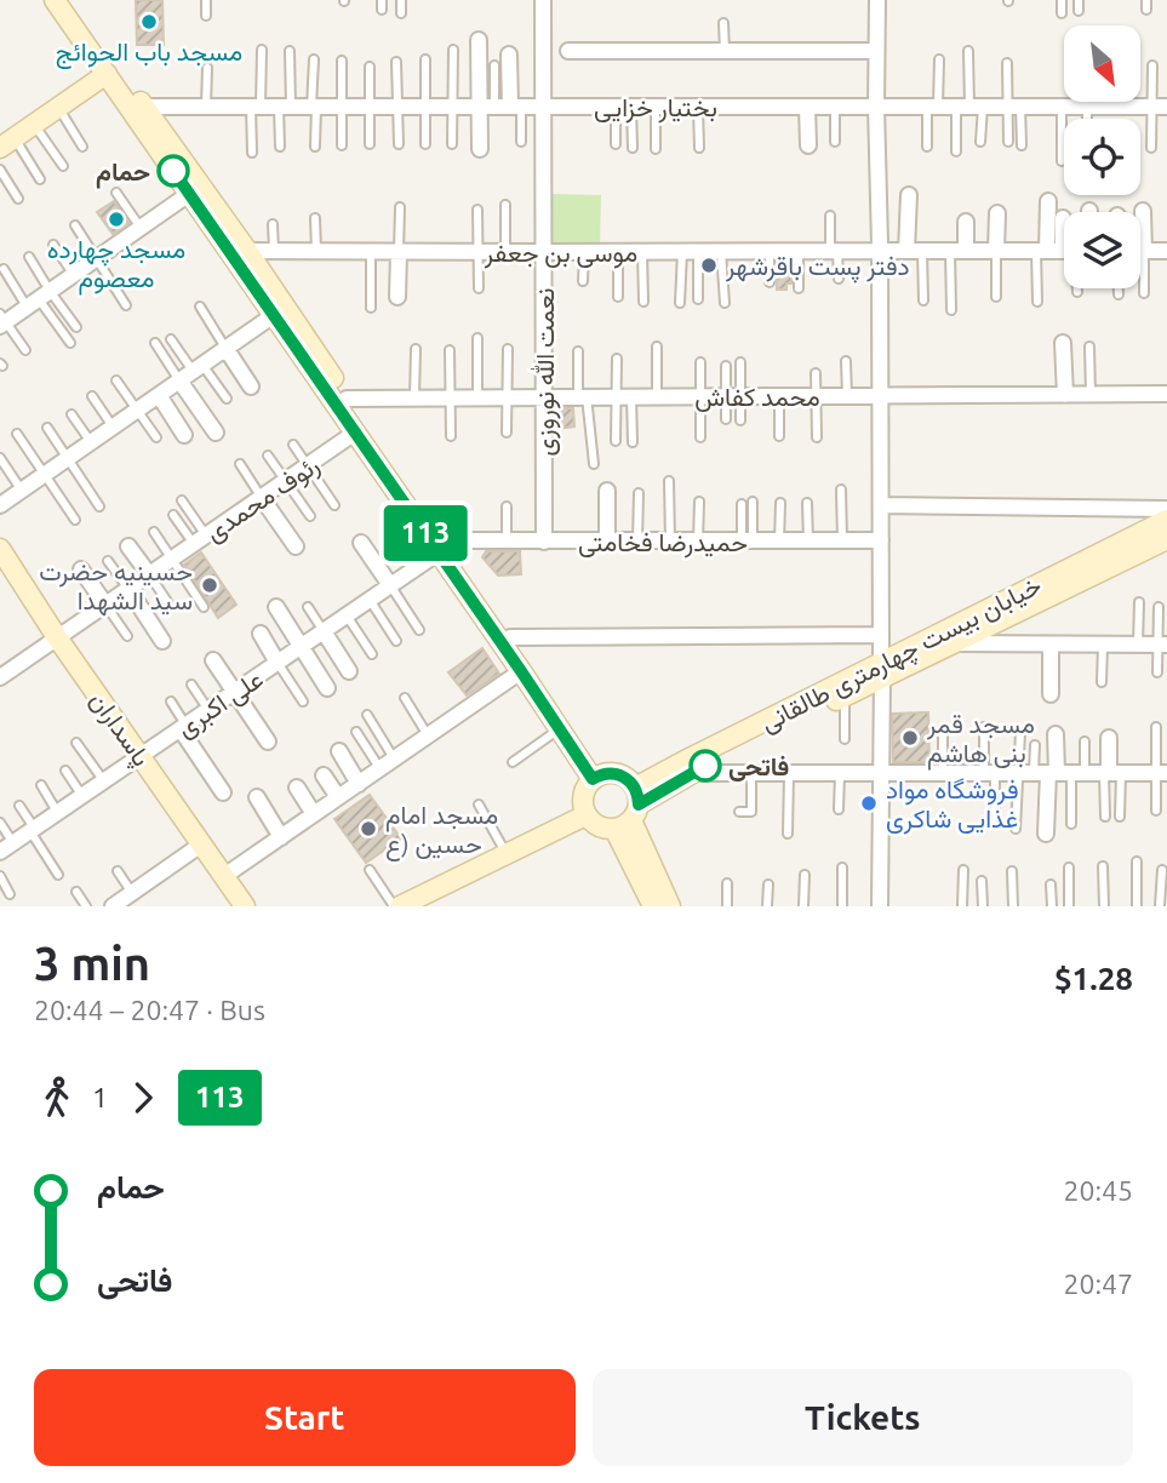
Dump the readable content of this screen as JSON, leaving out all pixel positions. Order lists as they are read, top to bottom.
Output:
{
  "streets": {
    "street": [
      "بختیار خزایی",
      "موسی بن جعفر",
      "نعمت الله نوروزی",
      "محمد کفاش",
      "رئوف محمدی",
      "حمیدرضا فخامتی",
      "خیابان بیست چهارمتری طالقانی",
      "علی اکبری",
      "پاسداران"
    ]
  },
  "crossings": [
    ["بختیار خزایی", "نعمت الله نوروزی"],
    ["موسی بن جعفر", "نعمت الله نوروزی"],
    ["نعمت الله نوروزی", "محمد کفاش"],
    ["نعمت الله نوروزی", "حمیدرضا فخامتی"],
    ["رئوف محمدی", "پاسداران"],
    ["حمیدرضا فخامتی", "علی اکبری"],
    ["علی اکبری", "پاسداران"]
  ],
  "places": [
    "مسجد باب الحوائج",
    "حمام",
    "مسجد چهارده معصوم",
    "دفتر پست باقرشهر",
    "حسینیه حضرت سید الشهدا",
    "مسجد قمر بنی هاشم",
    "فاتحی",
    "فروشگاه مواد غذایی شاکری",
    "مسجد امام حسین (ع"
  ],
  "lines": ["bus line 113"],
  "north": "bottom right",
  "page": {
    "on_map": "113",
    "heading": ["3 min", "20:44 – 20:47 · Bus", "$1.28"],
    "legs": ["1", "113"],
    "list": [
      {
        "name": "حمام",
        "value": "20:45"
      },
      {
        "name": "فاتحی",
        "value": "20:47"
      }
    ],
    "buttons": ["Start", "Tickets"]
  }
}
